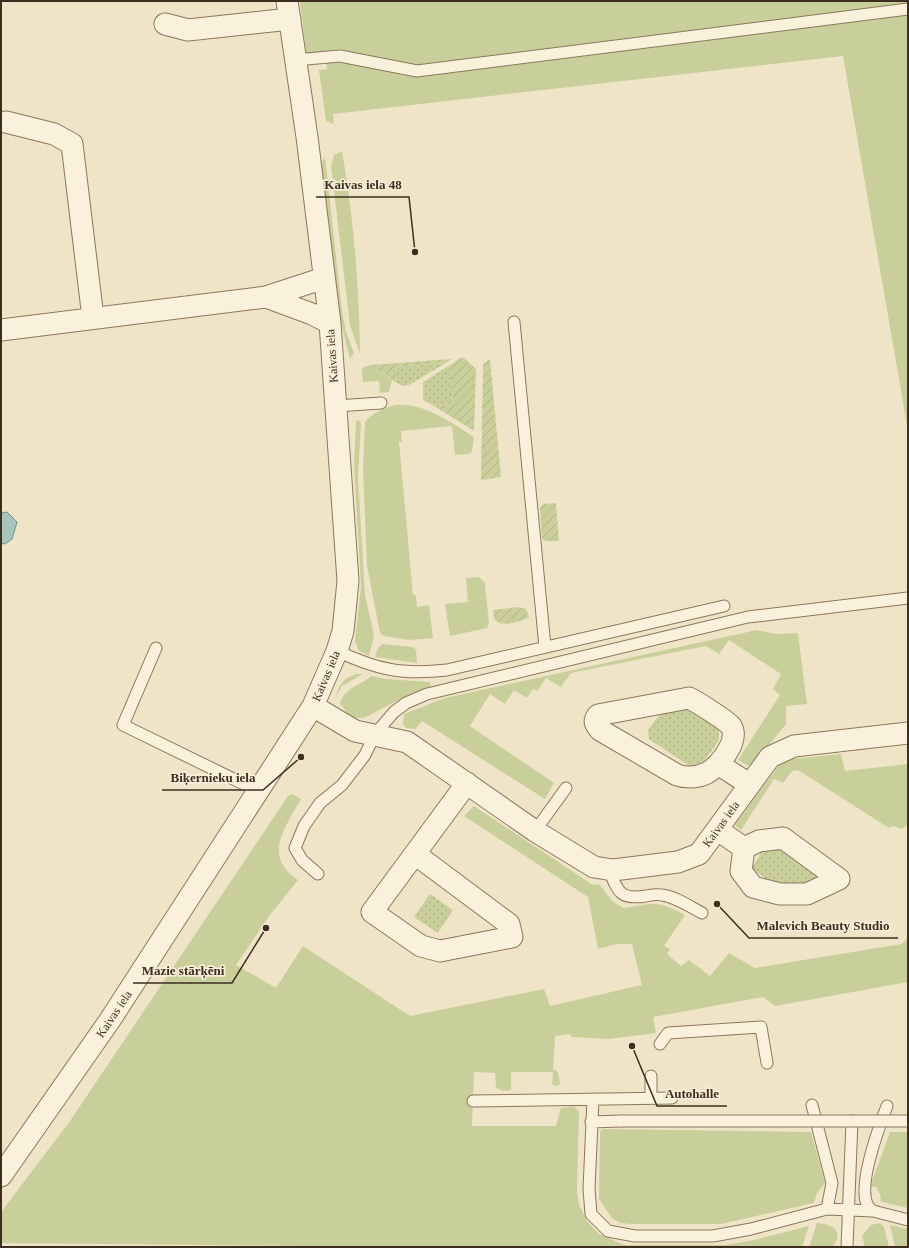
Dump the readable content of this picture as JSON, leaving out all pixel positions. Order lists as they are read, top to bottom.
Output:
{
  "streets": {
    "street": ["Kaivas iela"]
  },
  "places": [
    "Kaivas iela 48",
    "Biķernieku iela",
    "Malevich Beauty Studio",
    "Mazie stārķēni",
    "Autohalle"
  ]
}
